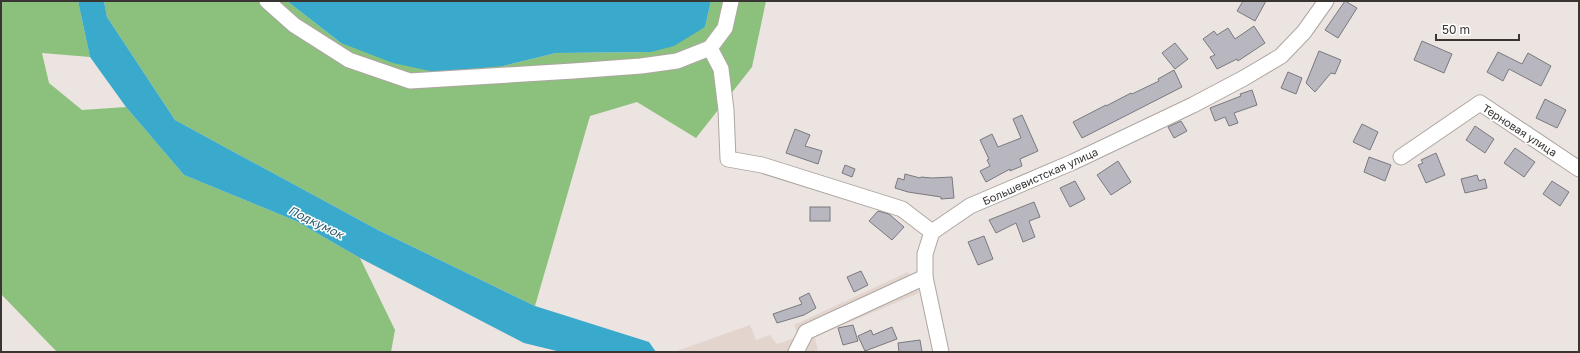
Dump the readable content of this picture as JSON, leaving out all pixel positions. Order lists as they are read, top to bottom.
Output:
{
  "streets": {
    "street": ["Терновая улица", "Большевистская улица"]
  },
  "water": ["Подкумок"],
  "scale_bar": "50 m"
}
